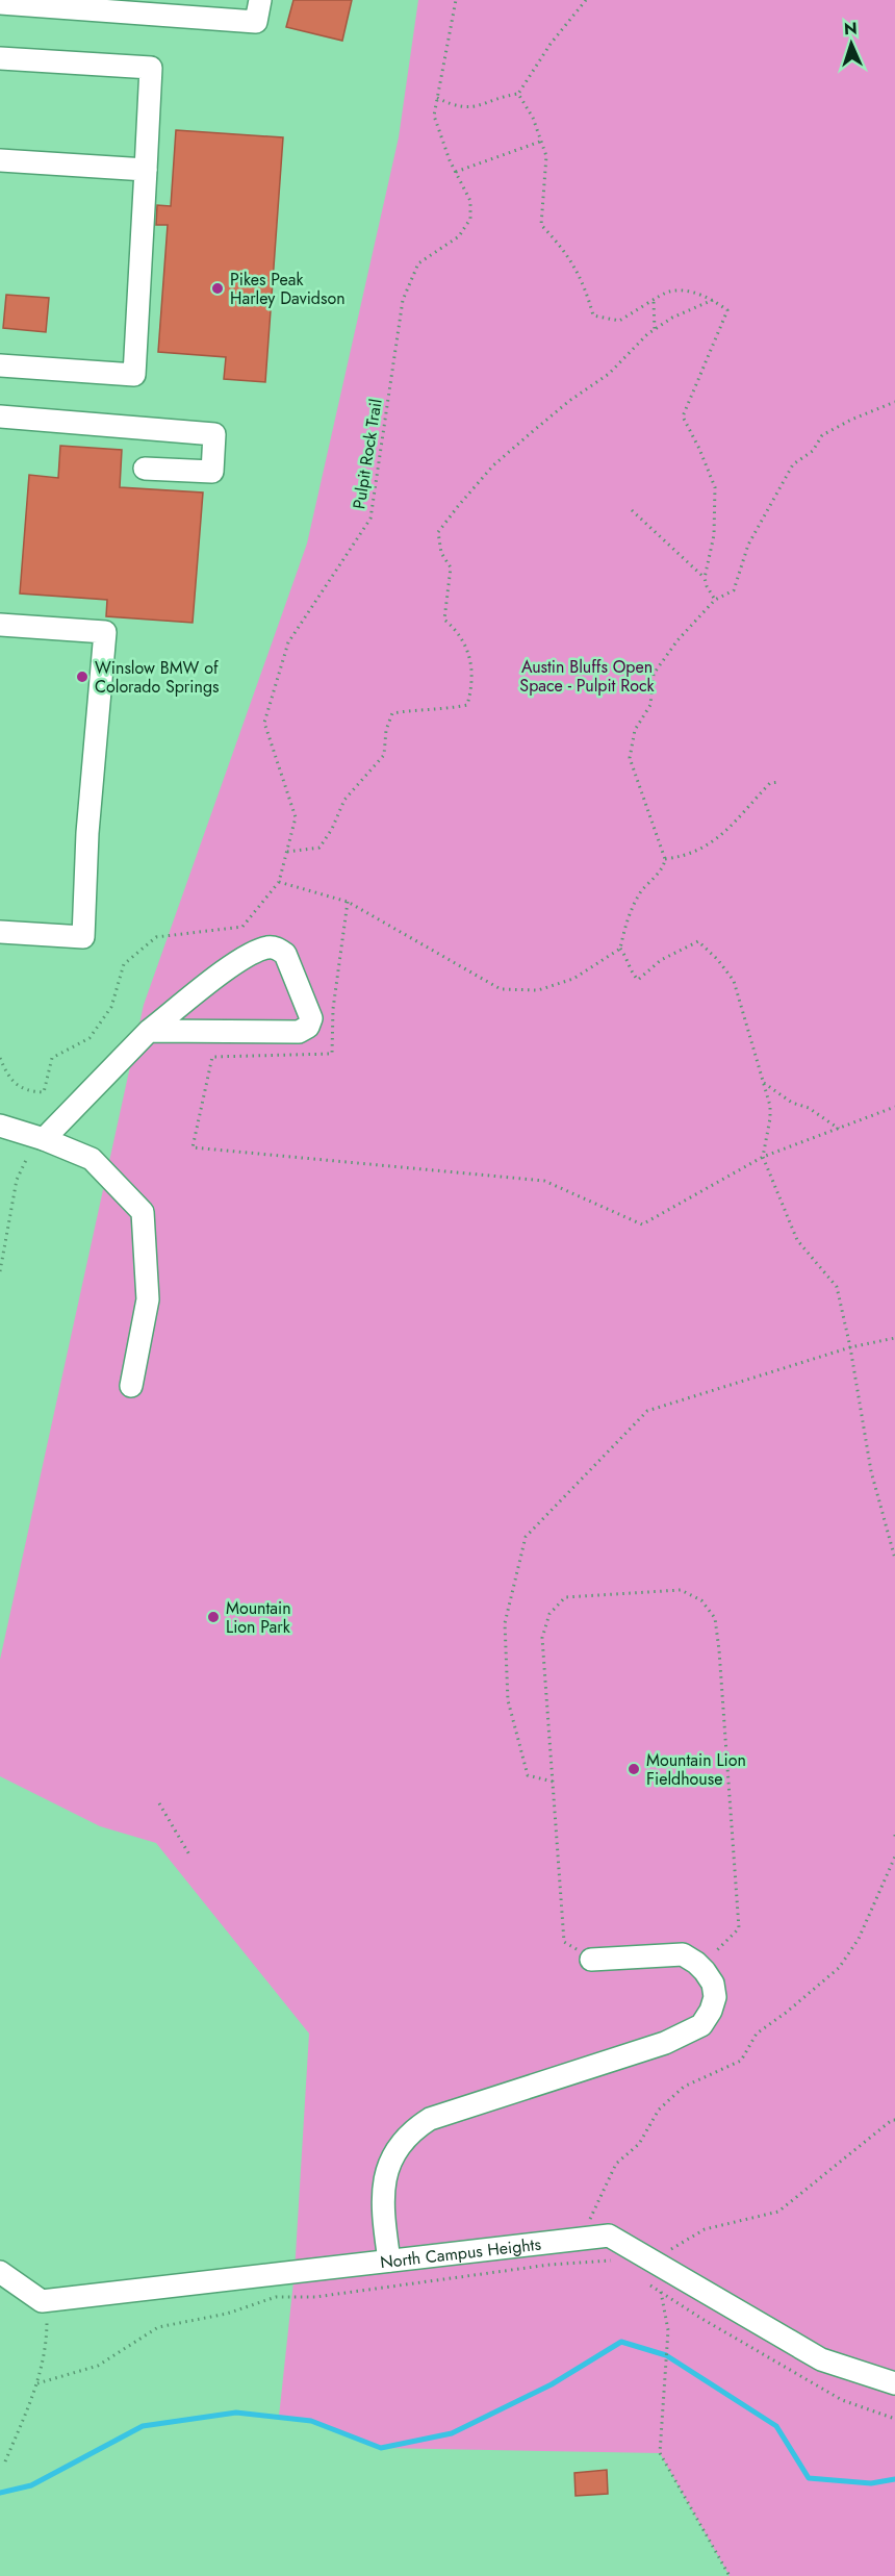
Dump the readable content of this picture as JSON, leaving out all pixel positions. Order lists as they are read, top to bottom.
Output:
{
  "streets": {
    "street": ["North Campus Heights"],
    "path": ["Pulpit Rock Trail"]
  },
  "parks": ["Austin Bluffs Open Space - Pulpit Rock"],
  "places": [
    "Pikes Peak Harley Davidson",
    "Winslow BMW of Colorado Springs",
    "Mountain Lion Park",
    "Mountain Lion Fieldhouse"
  ],
  "north": "top"
}
